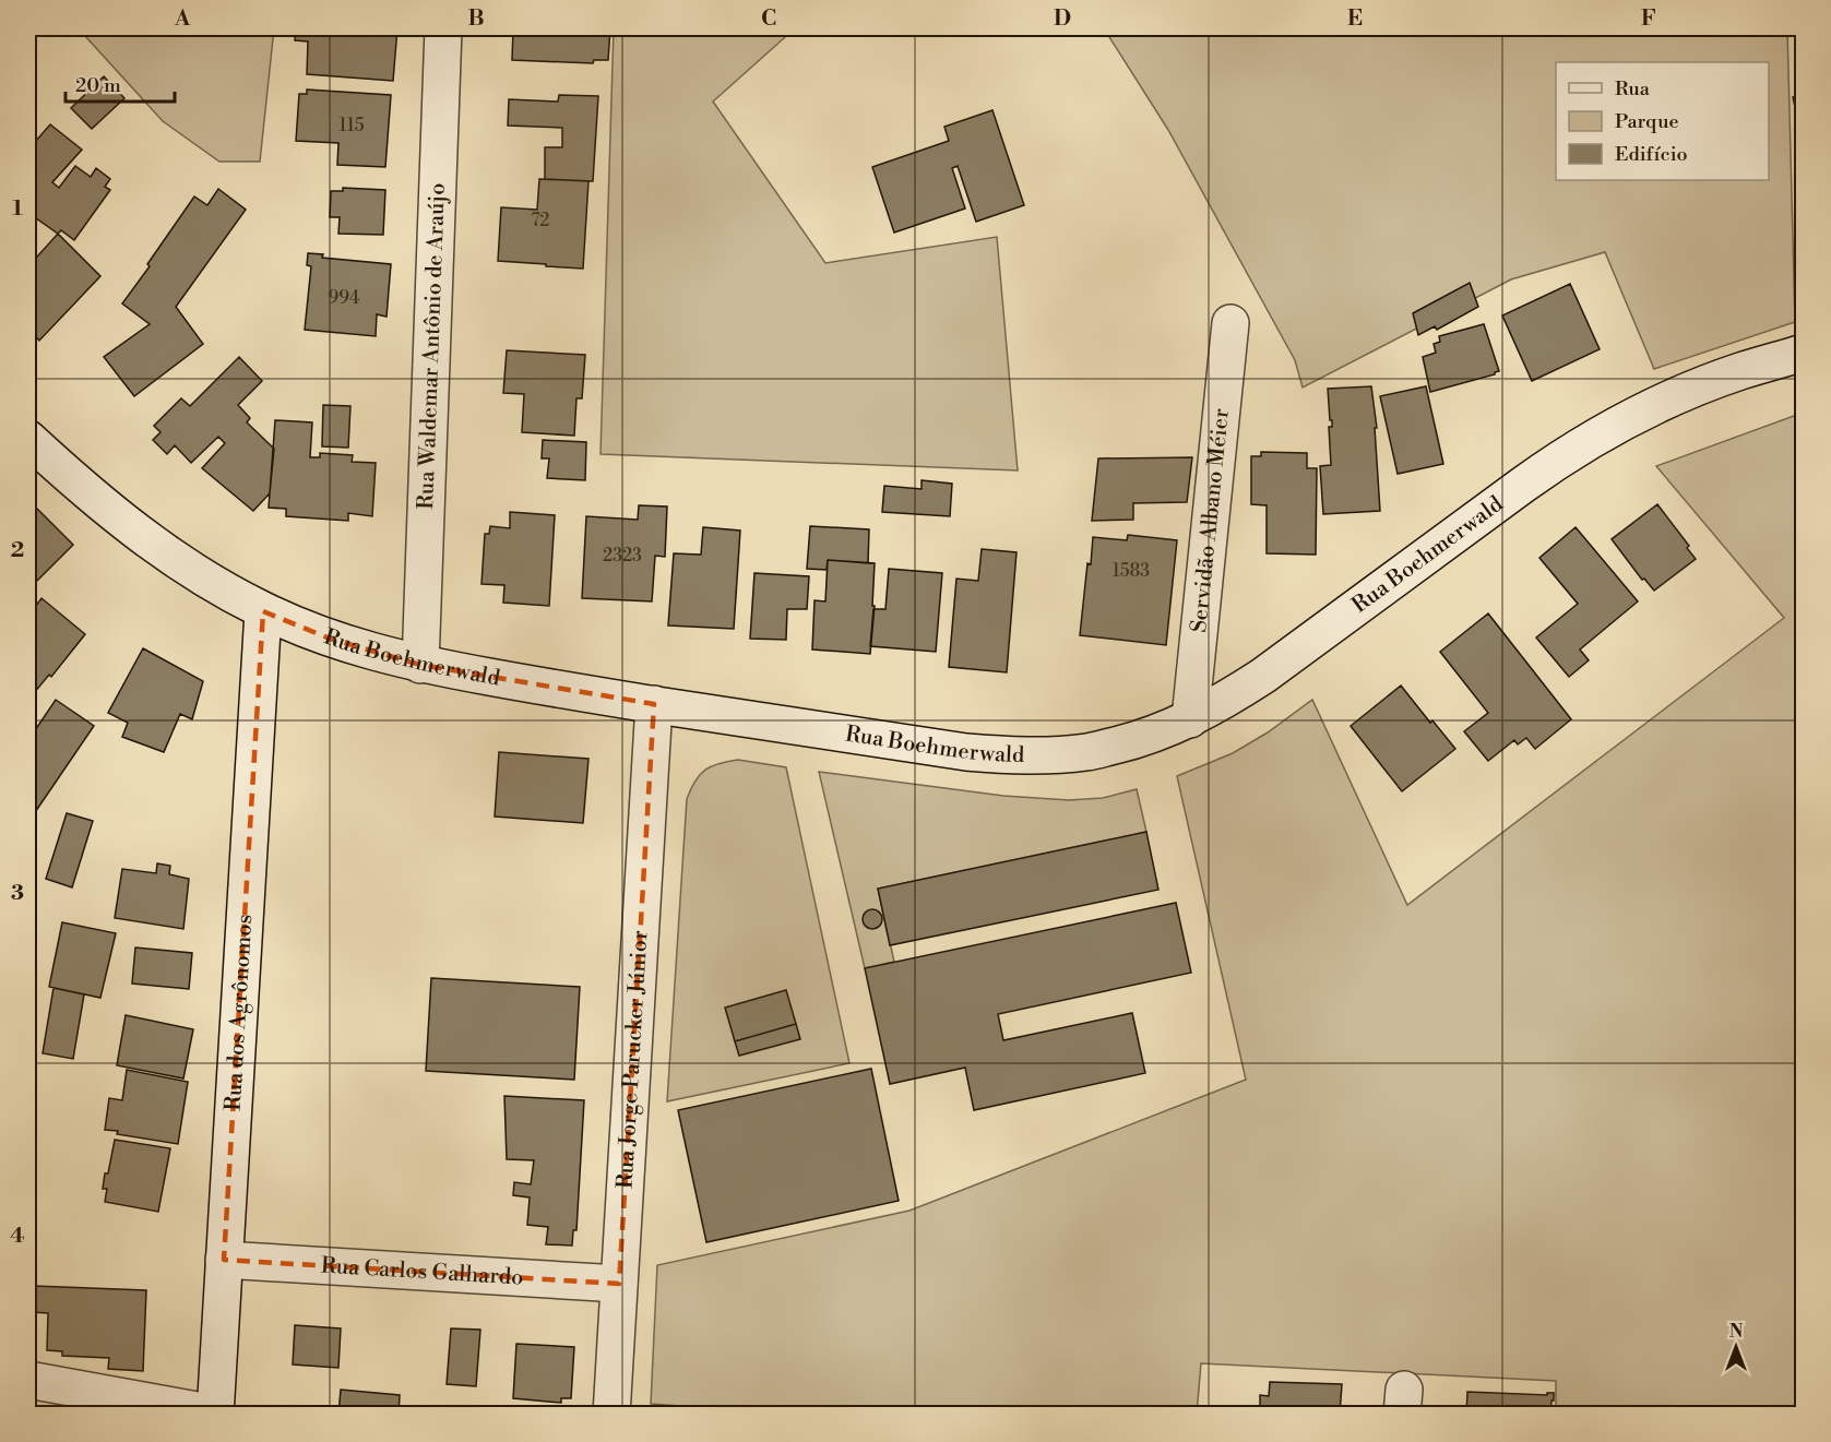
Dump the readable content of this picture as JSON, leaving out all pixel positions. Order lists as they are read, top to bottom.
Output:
{
  "streets": {
    "street": [
      "Rua Waldemar Antônio de Araújo",
      "Servidão Albano Méier",
      "Rua Boehmerwald",
      "Rua dos Agrônomos",
      "Rua Jorge Parucker Júnior",
      "Rua Carlos Galhardo"
    ]
  },
  "crossings": [
    ["Rua Waldemar Antônio de Araújo", "Rua Boehmerwald"],
    ["Servidão Albano Méier", "Rua Boehmerwald"],
    ["Rua Boehmerwald", "Rua dos Agrônomos"],
    ["Rua Boehmerwald", "Rua Jorge Parucker Júnior"],
    ["Rua dos Agrônomos", "Rua Carlos Galhardo"],
    ["Rua Jorge Parucker Júnior", "Rua Carlos Galhardo"]
  ],
  "house_numbers": [
    "115",
    "72",
    "994",
    "2323",
    "1583"
  ],
  "legend": ["Rua", "Parque", "Edifício"],
  "scale_bar": "20 m",
  "north": "top",
  "grid": {
    "columns": [
      "A",
      "B",
      "C",
      "D",
      "E",
      "F"
    ],
    "rows": [
      "1",
      "2",
      "3",
      "4"
    ]
  }
}
